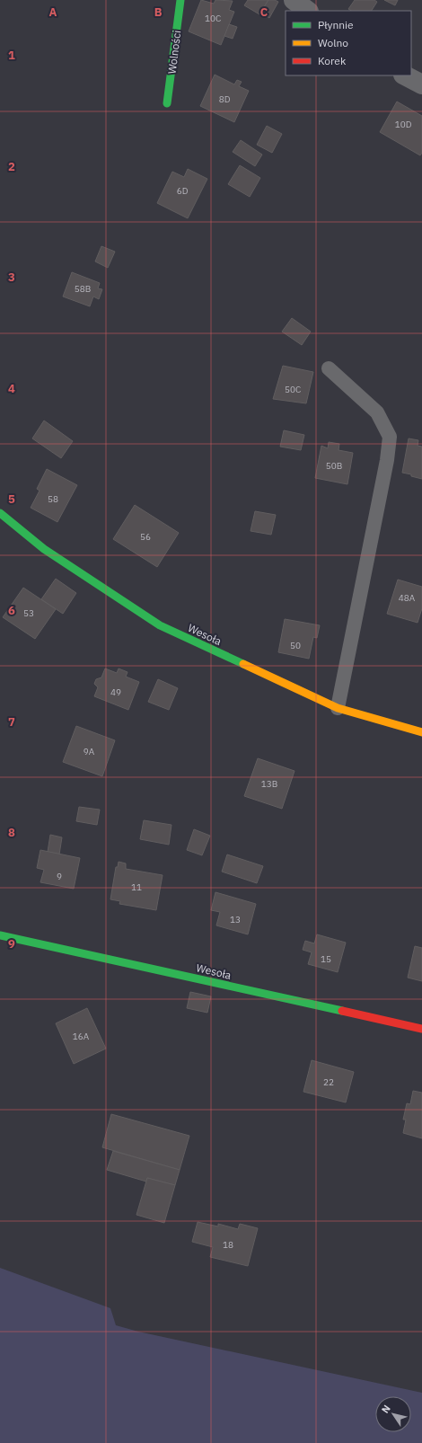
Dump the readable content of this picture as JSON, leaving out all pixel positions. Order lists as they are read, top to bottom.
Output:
{
  "streets": {
    "street": ["Wolności", "Wesoła"]
  },
  "house_numbers": [
    "10C",
    "8D",
    "10D",
    "6D",
    "58B",
    "50C",
    "50B",
    "58",
    "56",
    "48A",
    "53",
    "50",
    "49",
    "9A",
    "13B",
    "9",
    "11",
    "13",
    "15",
    "16A",
    "22",
    "18"
  ],
  "legend": ["Płynnie", "Wolno", "Korek"],
  "north": "top left",
  "grid": {
    "columns": ["A", "B", "C"],
    "rows": [
      "1",
      "2",
      "3",
      "4",
      "5",
      "6",
      "7",
      "8",
      "9"
    ]
  }
}
